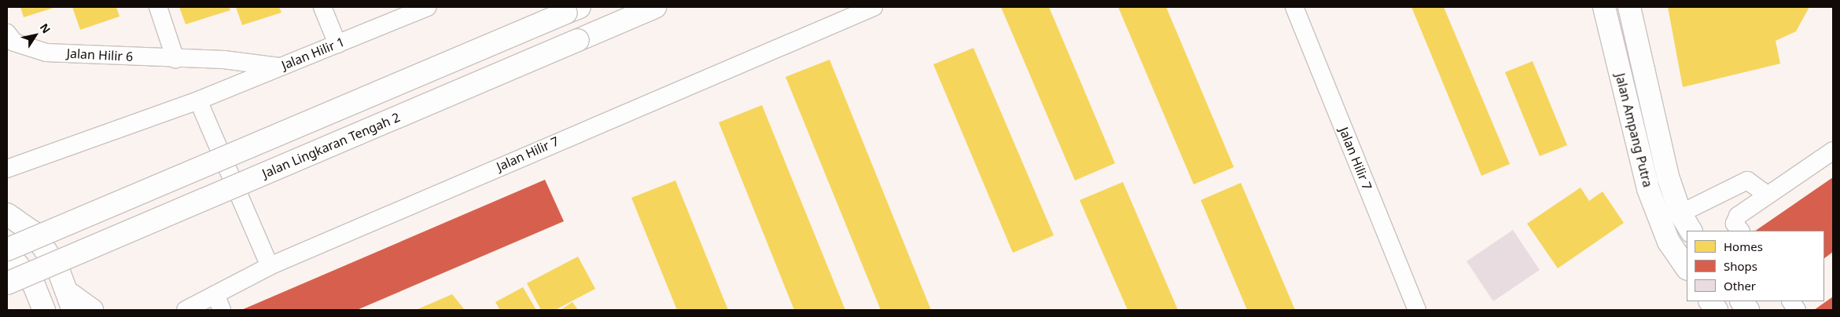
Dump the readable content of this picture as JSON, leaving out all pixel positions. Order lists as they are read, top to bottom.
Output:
{
  "streets": {
    "main road": ["Jalan Ampang Putra", "Jalan Lingkaran Tengah 2"],
    "street": ["Jalan Hilir 1", "Jalan Hilir 6", "Jalan Hilir 7"]
  },
  "crossings": [
    ["Jalan Hilir 1", "Jalan Hilir 6"]
  ],
  "legend": ["Homes", "Shops", "Other"],
  "north": "top right"
}
